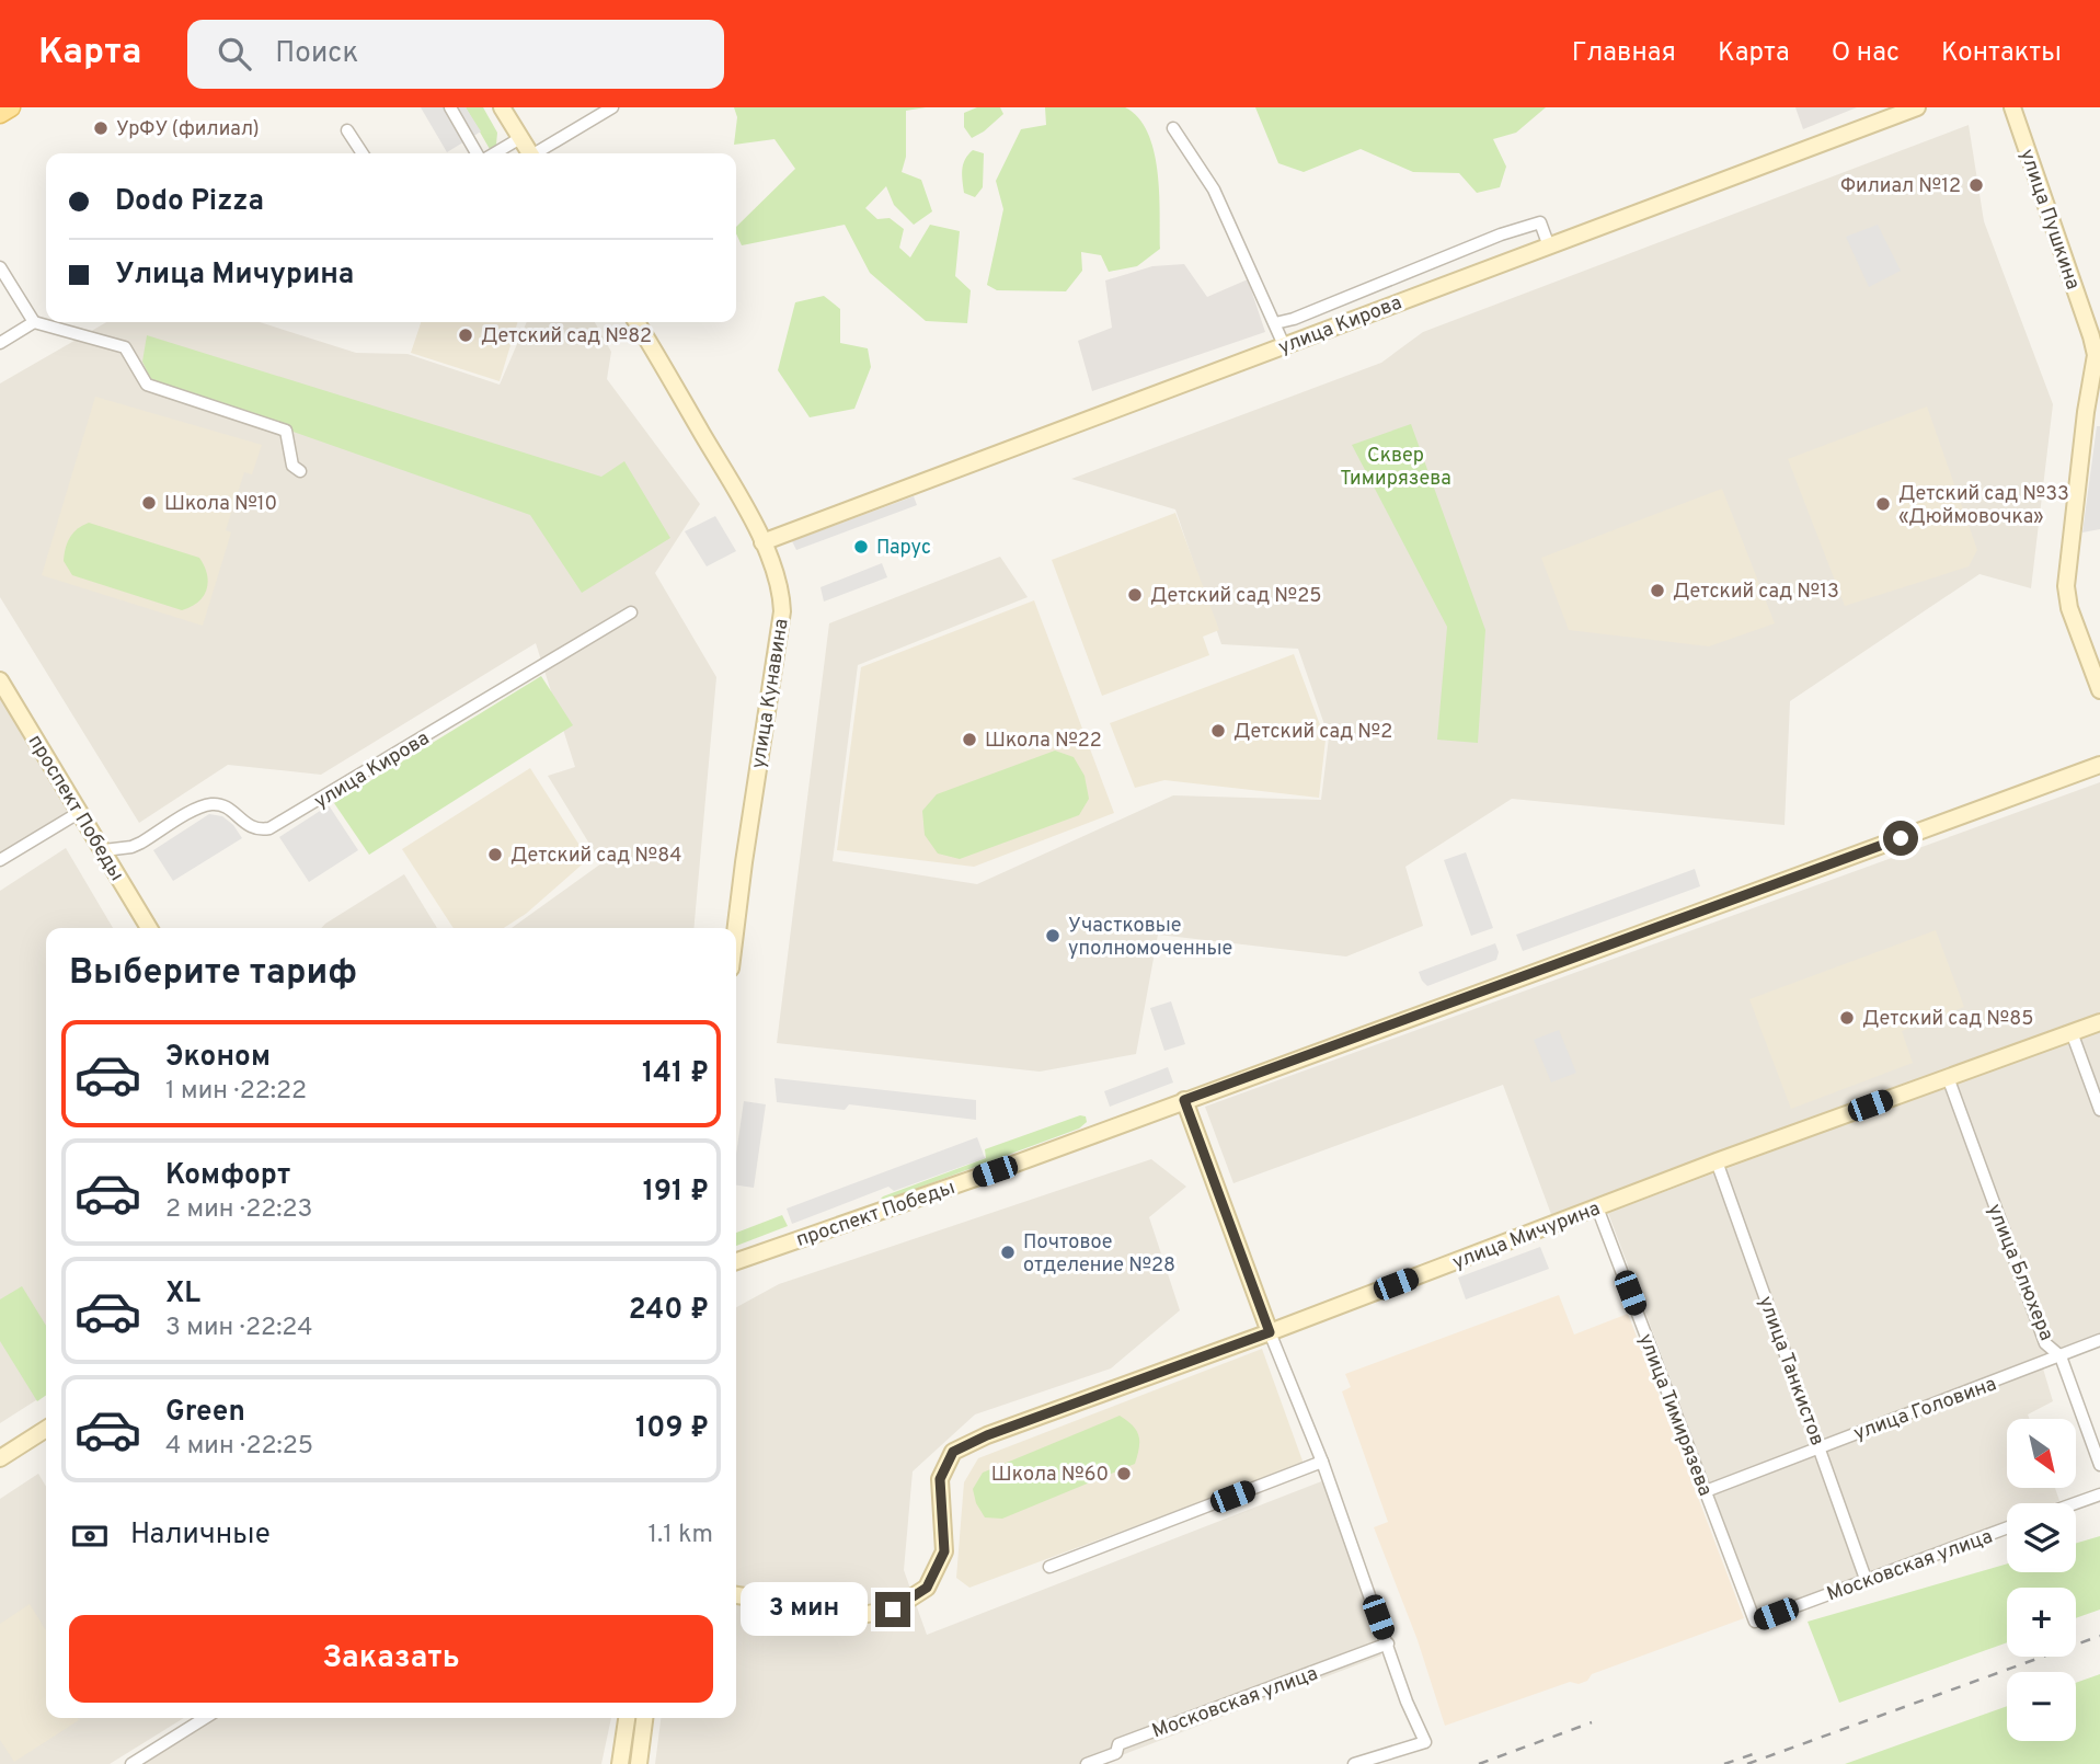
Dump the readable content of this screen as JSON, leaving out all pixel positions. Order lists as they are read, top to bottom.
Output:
{
  "streets": {
    "street": [
      "улица Пушкина",
      "улица Кирова",
      "улица Кунавина",
      "проспект Победы",
      "улица Мичурина",
      "улица Блюхера",
      "улица Танкистов",
      "улица Головина",
      "улица Тимирязева",
      "Московская улица"
    ]
  },
  "crossings": [
    ["улица Кирова", "улица Кунавина"],
    ["улица Кирова", "проспект Победы"],
    ["улица Мичурина", "улица Блюхера"],
    ["улица Мичурина", "улица Танкистов"],
    ["улица Мичурина", "улица Тимирязева"],
    ["улица Блюхера", "улица Головина"],
    ["улица Танкистов", "улица Головина"],
    ["улица Танкистов", "Московская улица"],
    ["улица Головина", "улица Тимирязева"],
    ["улица Тимирязева", "Московская улица"]
  ],
  "parks": ["Сквер Тимирязева"],
  "places": [
    "УрФУ (филиал)",
    "Филиал №12",
    "Детский сад №82",
    "Школа №10",
    "Детский сад №33 «Дюймовочка»",
    "Парус",
    "Детский сад №13",
    "Детский сад №25",
    "Детский сад №2",
    "Школа №22",
    "Детский сад №84",
    "Участковые уполномоченные",
    "Детский сад №85",
    "Почтовое отделение №28",
    "Школа №60"
  ],
  "north": "bottom right",
  "page": {
    "header": "Карта",
    "search": "Поиск",
    "nav": [
      "Главная",
      "Карта",
      "О нас",
      "Контакты"
    ],
    "banner": ["Dodo Pizza", "Улица Мичурина"],
    "heading": "Выберите тариф",
    "list": [
      {
        "name": "Эконом",
        "note": "1 мин · 22:22",
        "value": "141 ₽"
      },
      {
        "name": "Комфорт",
        "note": "2 мин · 22:23",
        "value": "191 ₽"
      },
      {
        "name": "XL",
        "note": "3 мин · 22:24",
        "value": "240 ₽"
      },
      {
        "name": "Green",
        "note": "4 мин · 22:25",
        "value": "109 ₽"
      }
    ],
    "map_buttons": ["+", "−"],
    "pay": ["Наличные", "1.1 km"],
    "bubble": "3 мин",
    "buttons": "Заказать"
  }
}
